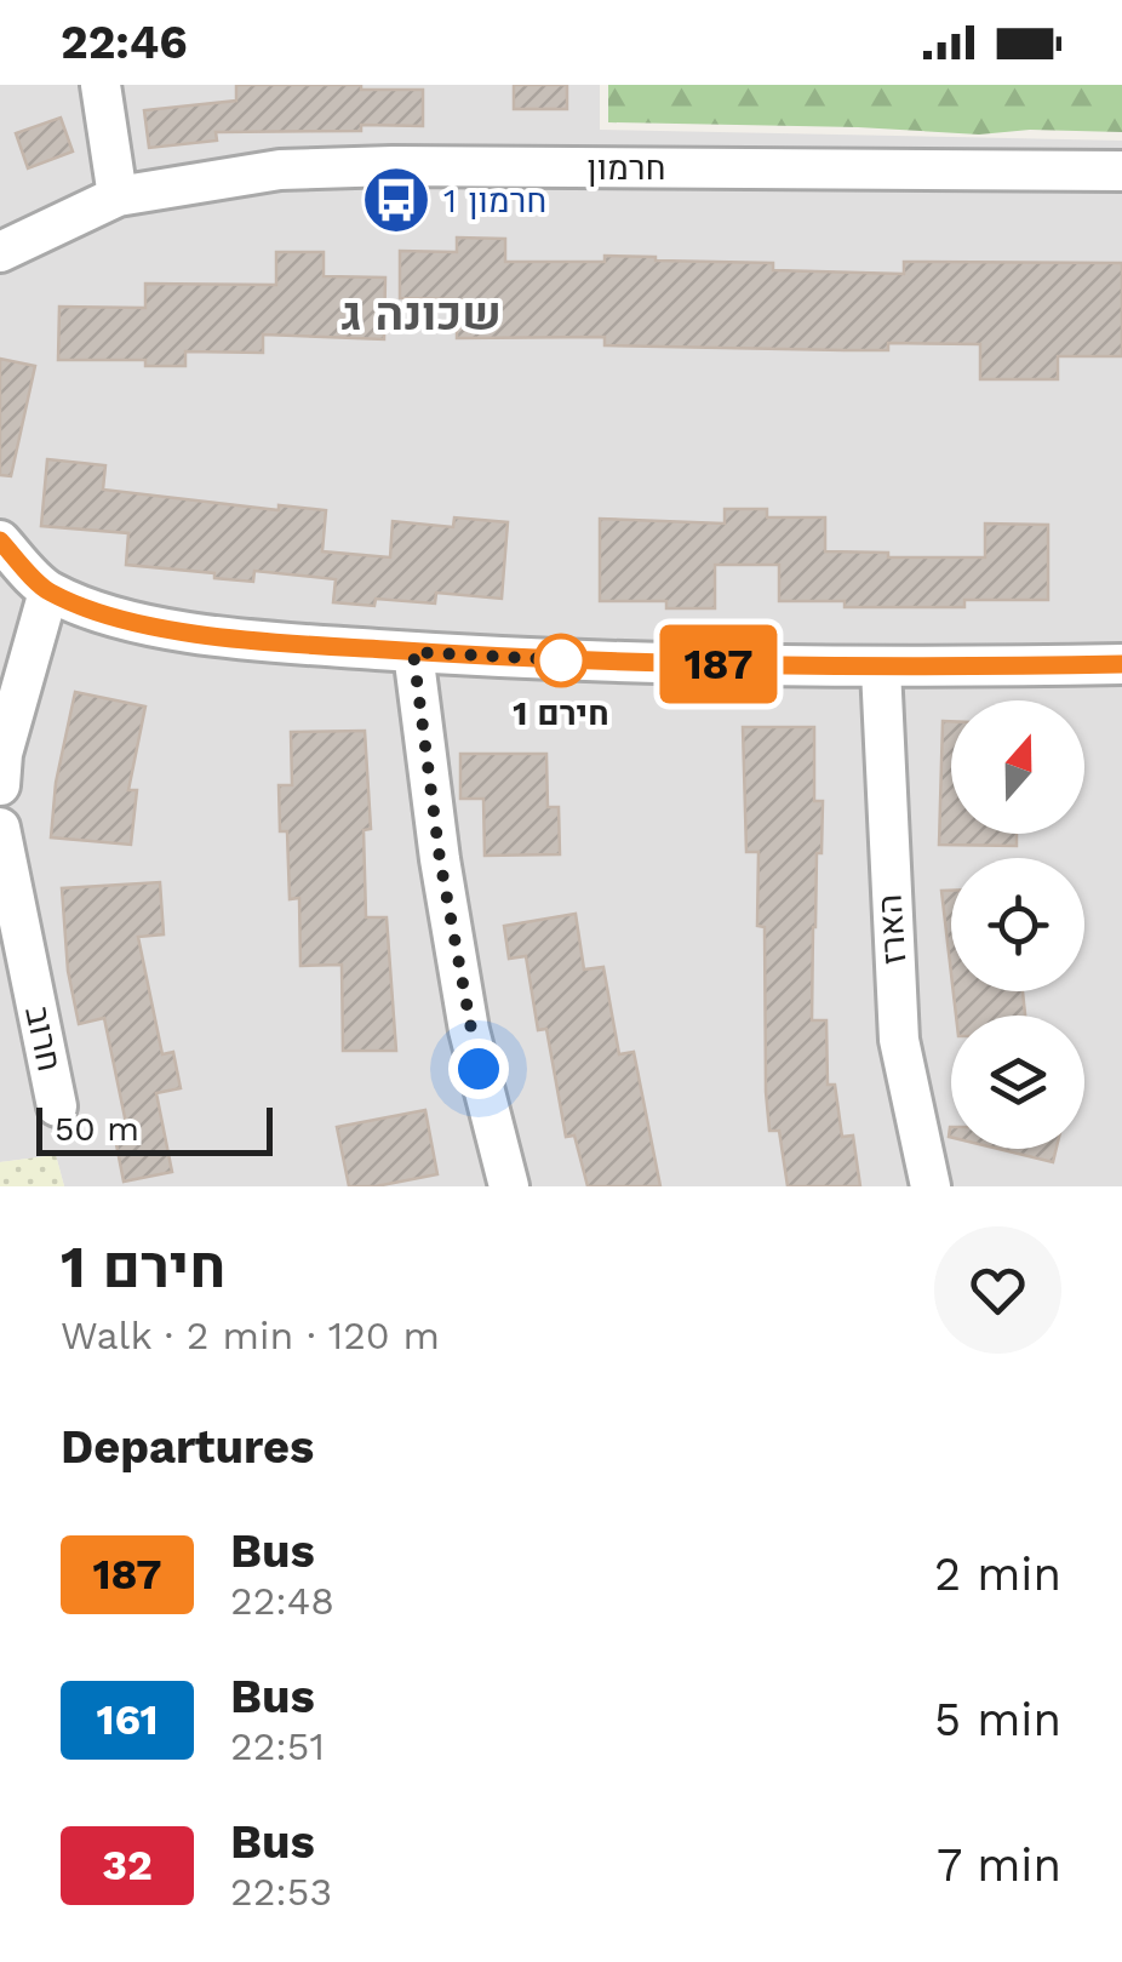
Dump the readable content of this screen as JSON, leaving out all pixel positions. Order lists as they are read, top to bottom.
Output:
{
  "streets": {
    "street": ["חרמון", "הארז", "חרוב"]
  },
  "districts": ["שכונה ג"],
  "places": {
    "bus stop": ["חרמון 1"],
    "other": ["חירם 1"]
  },
  "lines": ["bus line 187"],
  "scale_bar": "50 m",
  "north": "top",
  "page": {
    "status": "22:46",
    "on_map": "187",
    "scale": "50 m",
    "heading": [
      ["חירם 1", "Walk · 2 min · 120 m"],
      "Departures"
    ],
    "list": [
      {
        "mark": "187",
        "name": "Bus",
        "note": "22:48",
        "value": "2 min"
      },
      {
        "mark": "161",
        "name": "Bus",
        "note": "22:51",
        "value": "5 min"
      },
      {
        "mark": "32",
        "name": "Bus",
        "note": "22:53",
        "value": "7 min"
      }
    ]
  }
}
